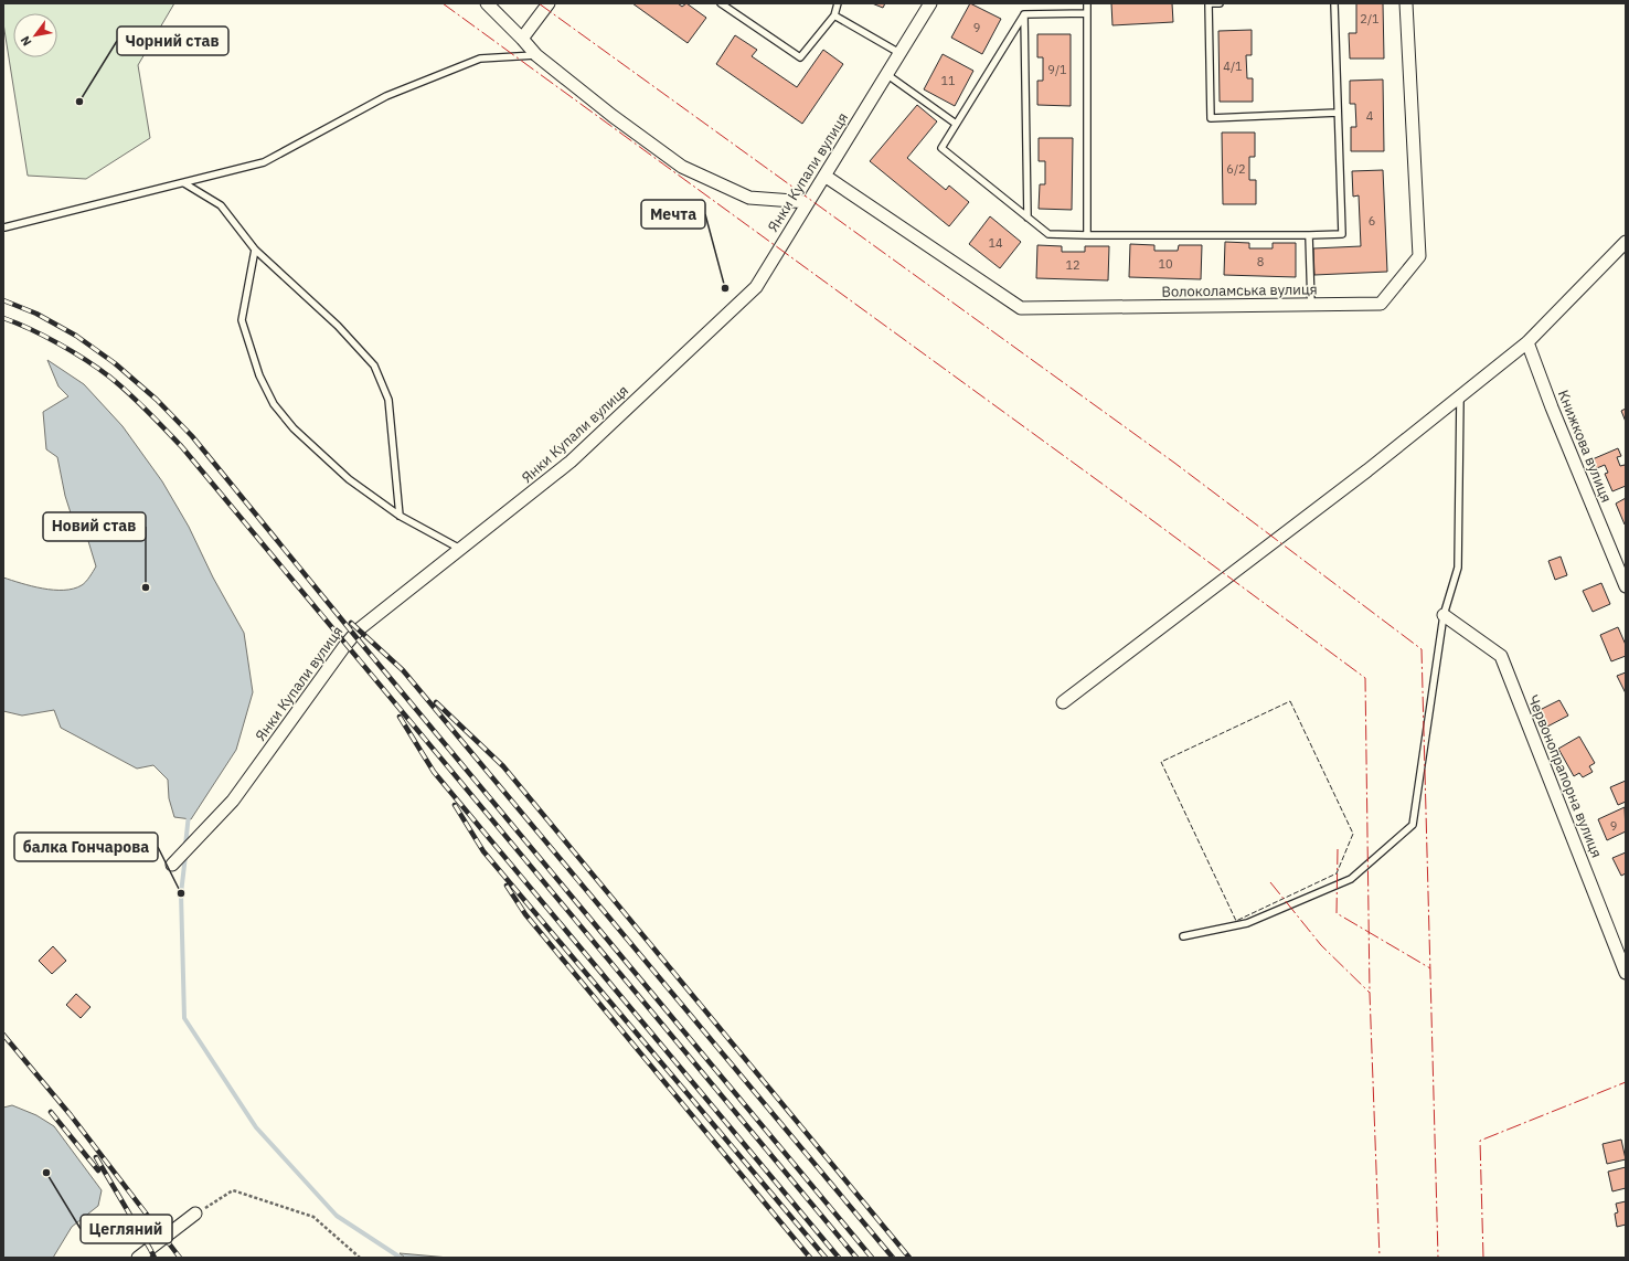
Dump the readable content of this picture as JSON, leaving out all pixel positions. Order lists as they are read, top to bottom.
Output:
{
  "streets": {
    "street": [
      "Янки Купали вулиця",
      "Волоколамська вулиця",
      "Книжкова вулиця",
      "Червонопрапорна вулиця"
    ]
  },
  "crossings": [
    ["Янки Купали вулиця", "Волоколамська вулиця"]
  ],
  "places": [
    "Чорний став",
    "Мечта",
    "Новий став",
    "балка Гончарова",
    "Цегляний"
  ],
  "house_numbers": [
    "2/1",
    "9",
    "4/1",
    "9/1",
    "11",
    "4",
    "6/2",
    "6",
    "14",
    "8",
    "10",
    "12",
    "9"
  ],
  "north": "bottom left"
}
